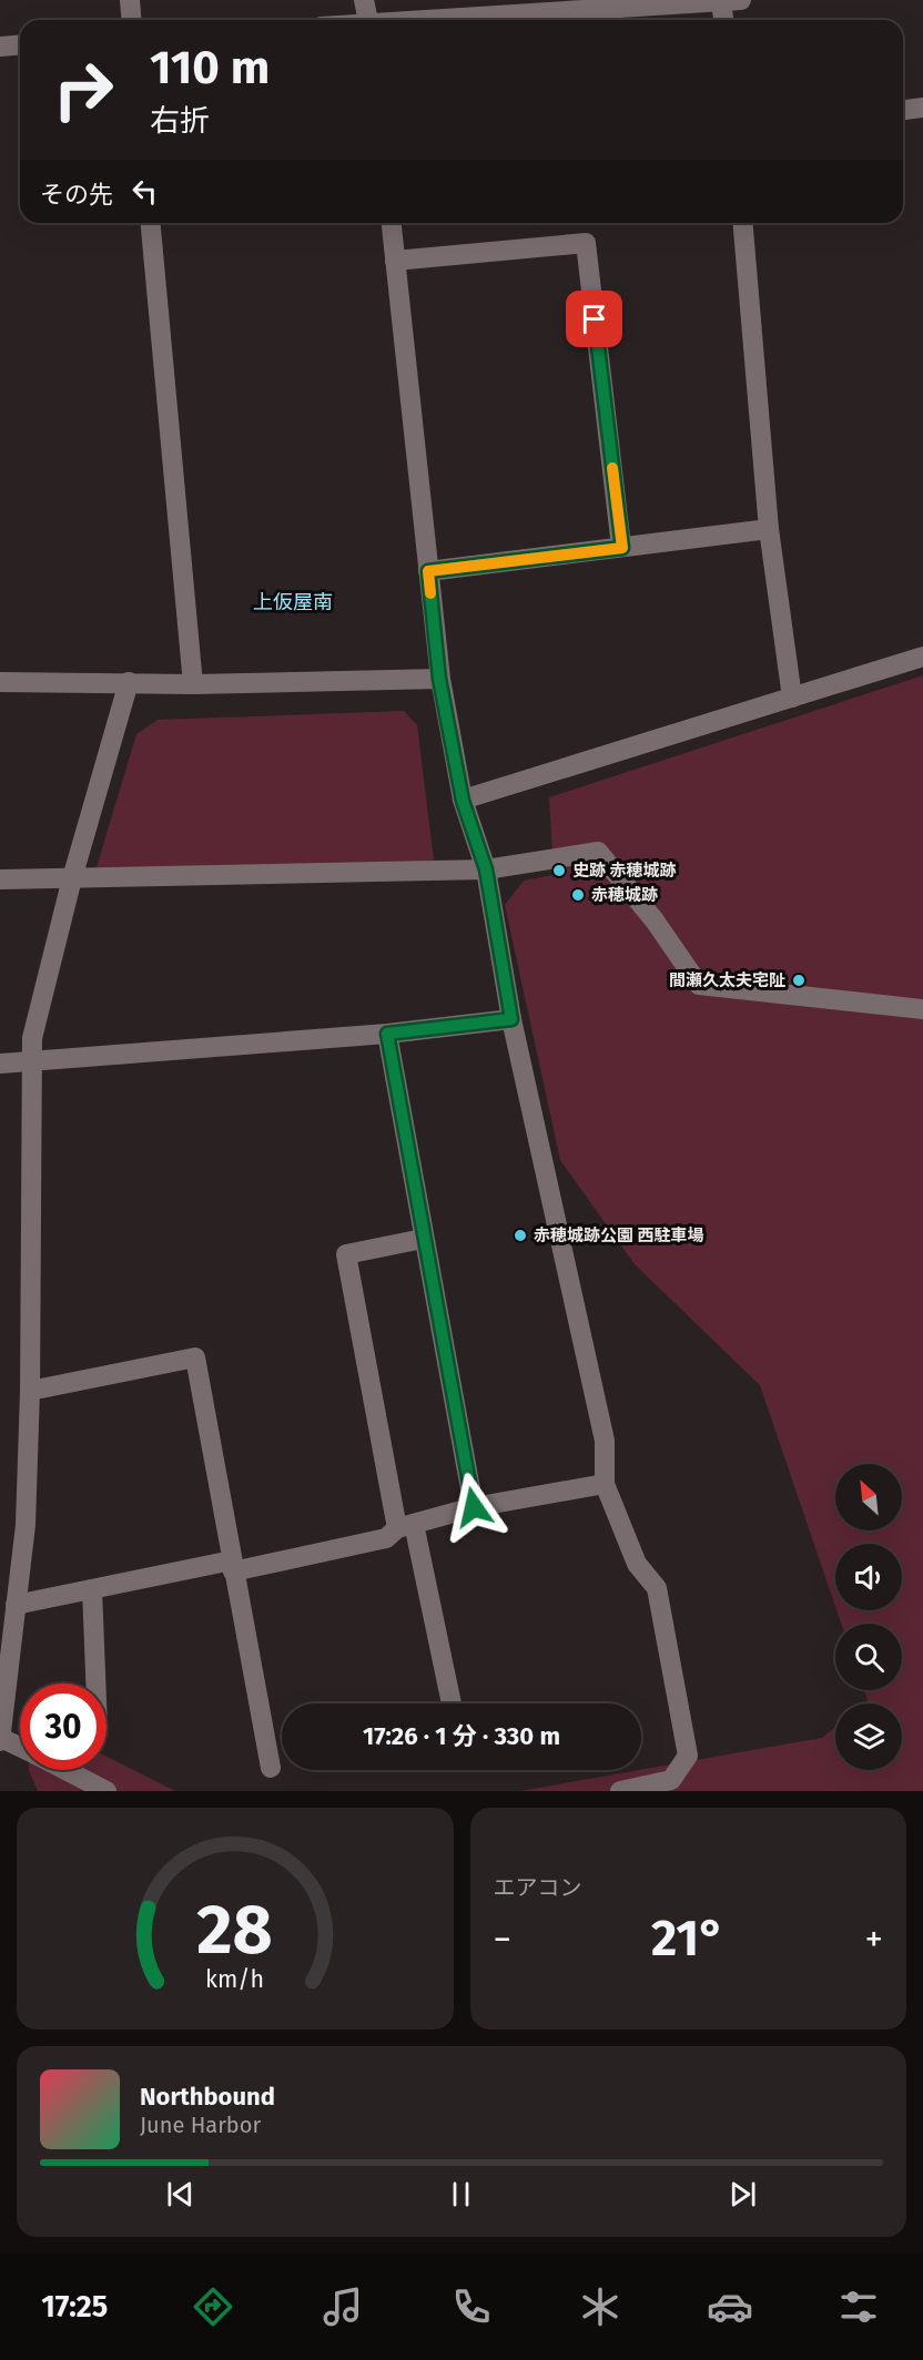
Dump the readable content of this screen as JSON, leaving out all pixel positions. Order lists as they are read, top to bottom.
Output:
{
  "districts": ["上仮屋南"],
  "places": [
    "史跡 赤穂城跡",
    "赤穂城跡",
    "間瀬久太夫宅阯",
    "赤穂城跡公園 西駐車場"
  ],
  "north": "top left",
  "page": {
    "turn": ["110 m", "右折"],
    "then": "その先",
    "limit": "30",
    "trip": "17:26 · 1 分 · 330 m",
    "tile": "エアコン",
    "heat": ["−", "21°", "+"],
    "song": ["Northbound", "June Harbor"],
    "tabs": "17:25",
    "gauge": ["28", "km/h"]
  }
}
